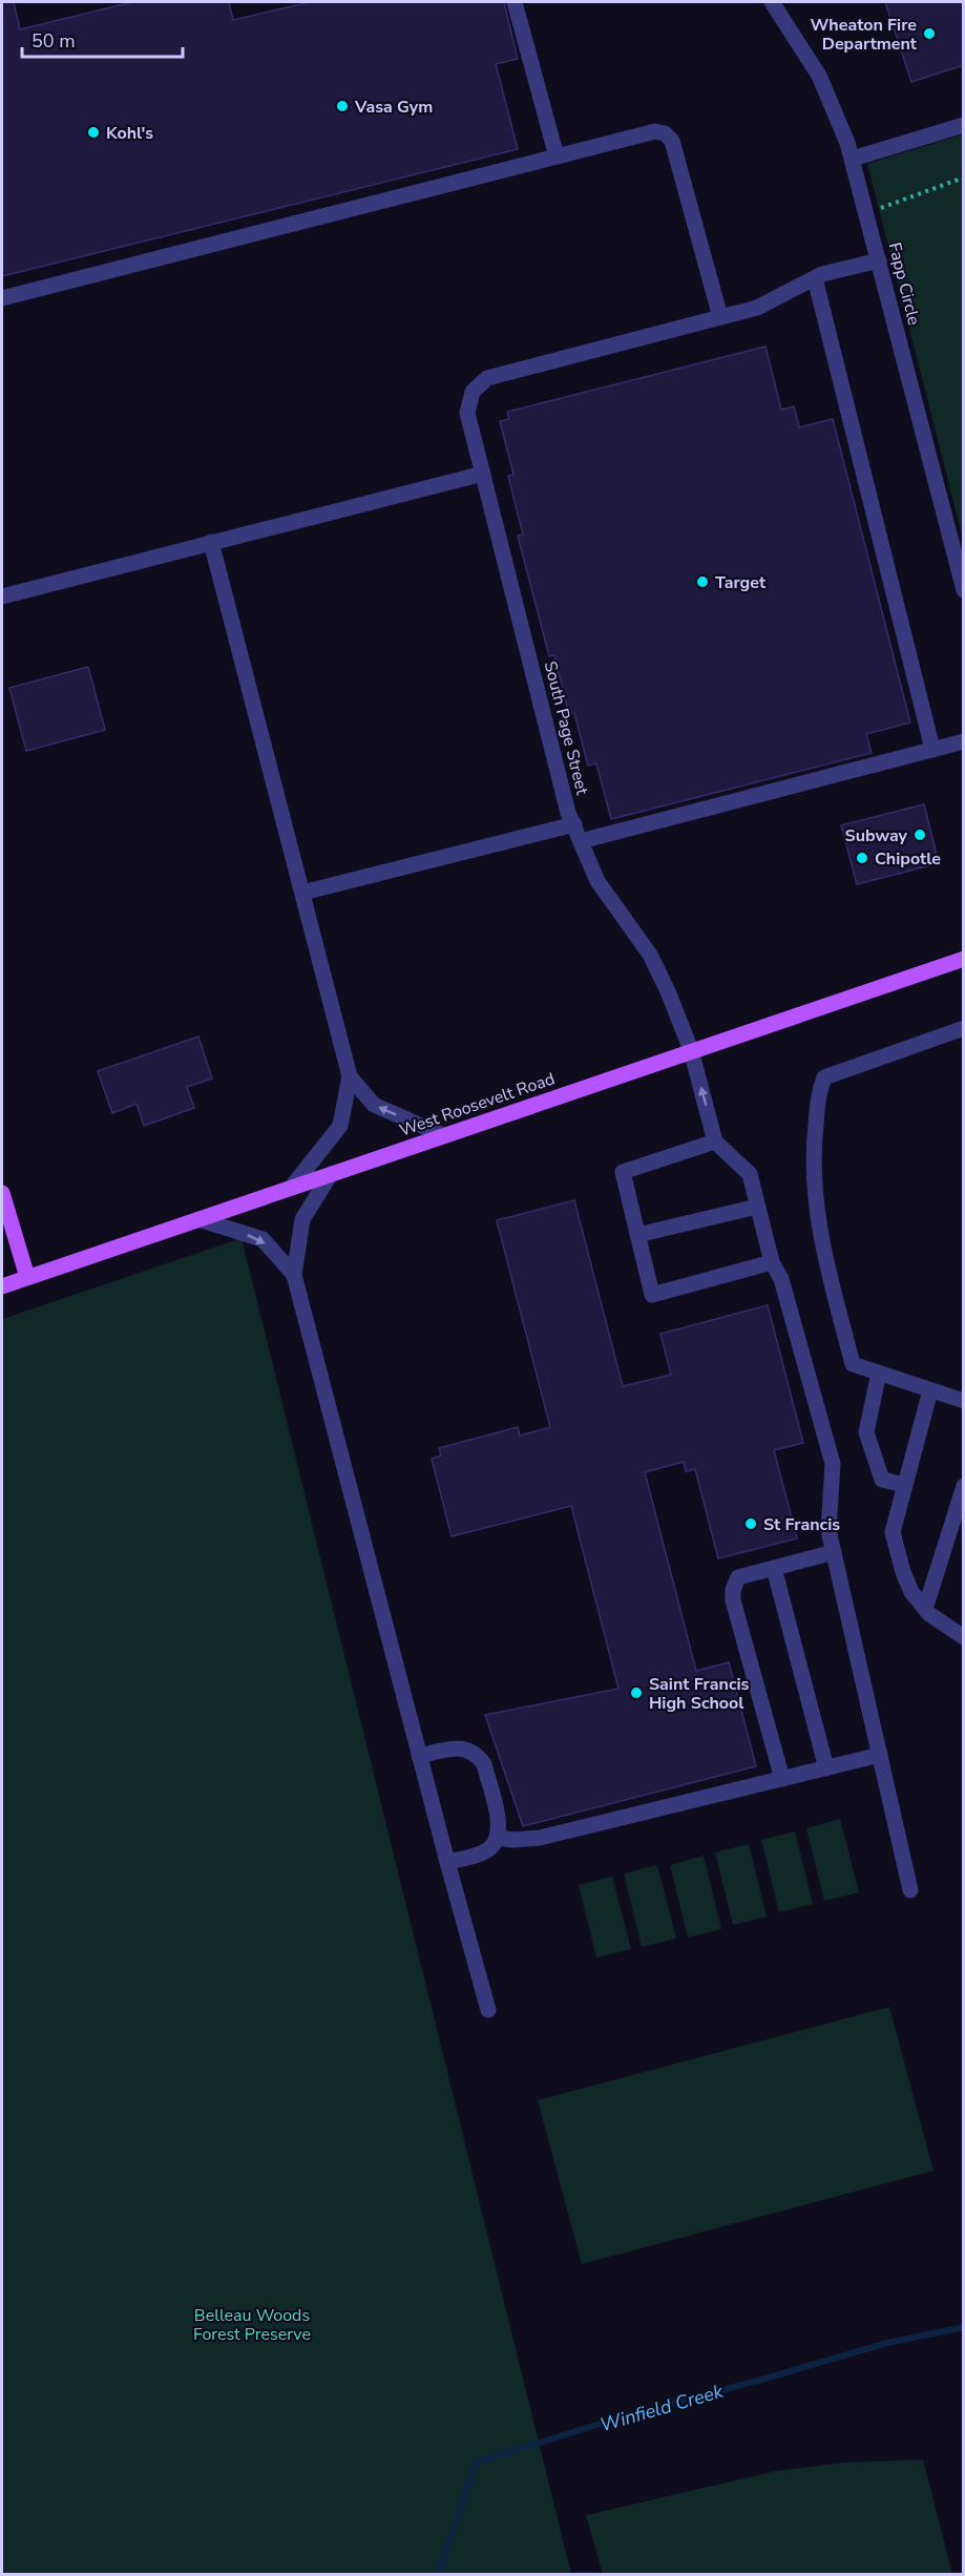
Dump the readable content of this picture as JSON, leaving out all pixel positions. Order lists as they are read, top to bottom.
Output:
{
  "streets": {
    "main road": ["West Roosevelt Road"],
    "street": ["Fapp Circle", "South Page Street"]
  },
  "crossings": [
    ["South Page Street", "West Roosevelt Road"]
  ],
  "water": ["Winfield Creek"],
  "parks": ["Belleau Woods Forest Preserve"],
  "places": [
    "Wheaton Fire Department",
    "Vasa Gym",
    "Kohl's",
    "Target",
    "Subway",
    "Chipotle",
    "St Francis",
    "Saint Francis High School"
  ],
  "scale_bar": "50 m"
}
